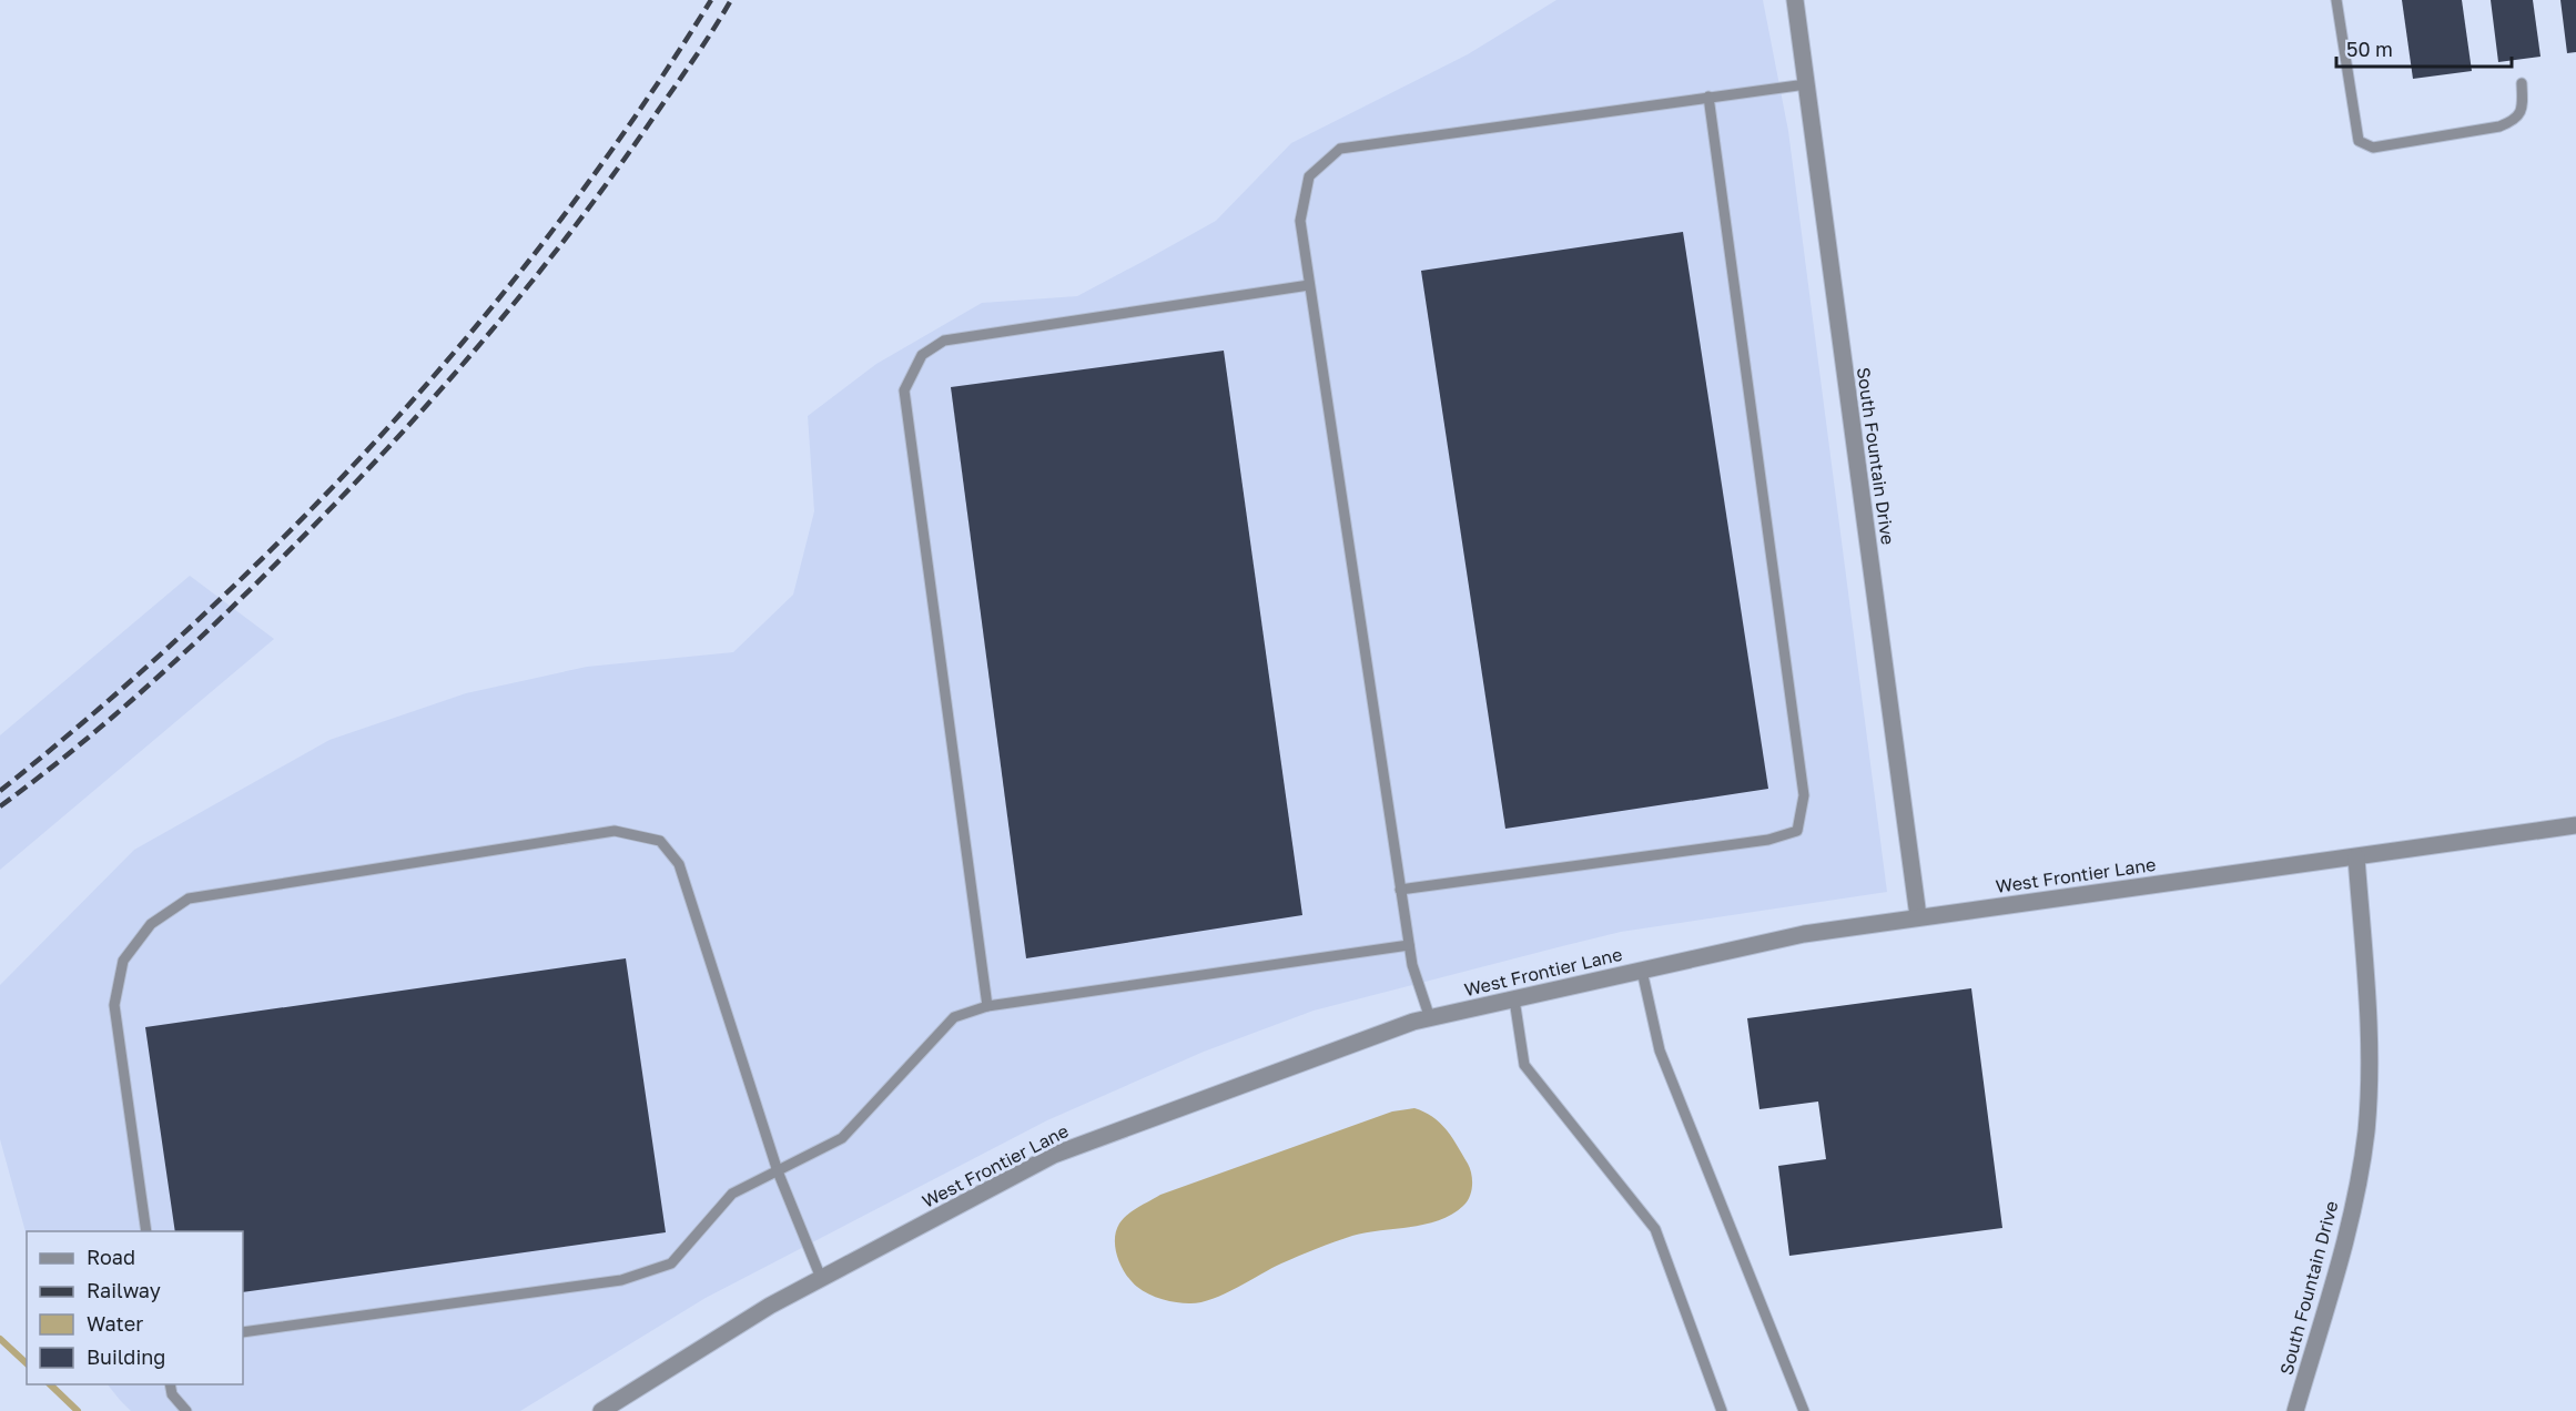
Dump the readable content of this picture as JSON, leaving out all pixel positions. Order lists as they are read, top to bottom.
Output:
{
  "streets": {
    "street": ["South Fountain Drive", "West Frontier Lane"]
  },
  "crossings": [
    ["South Fountain Drive", "West Frontier Lane"]
  ],
  "legend": [
    "Road",
    "Railway",
    "Water",
    "Building"
  ],
  "scale_bar": "50 m"
}
